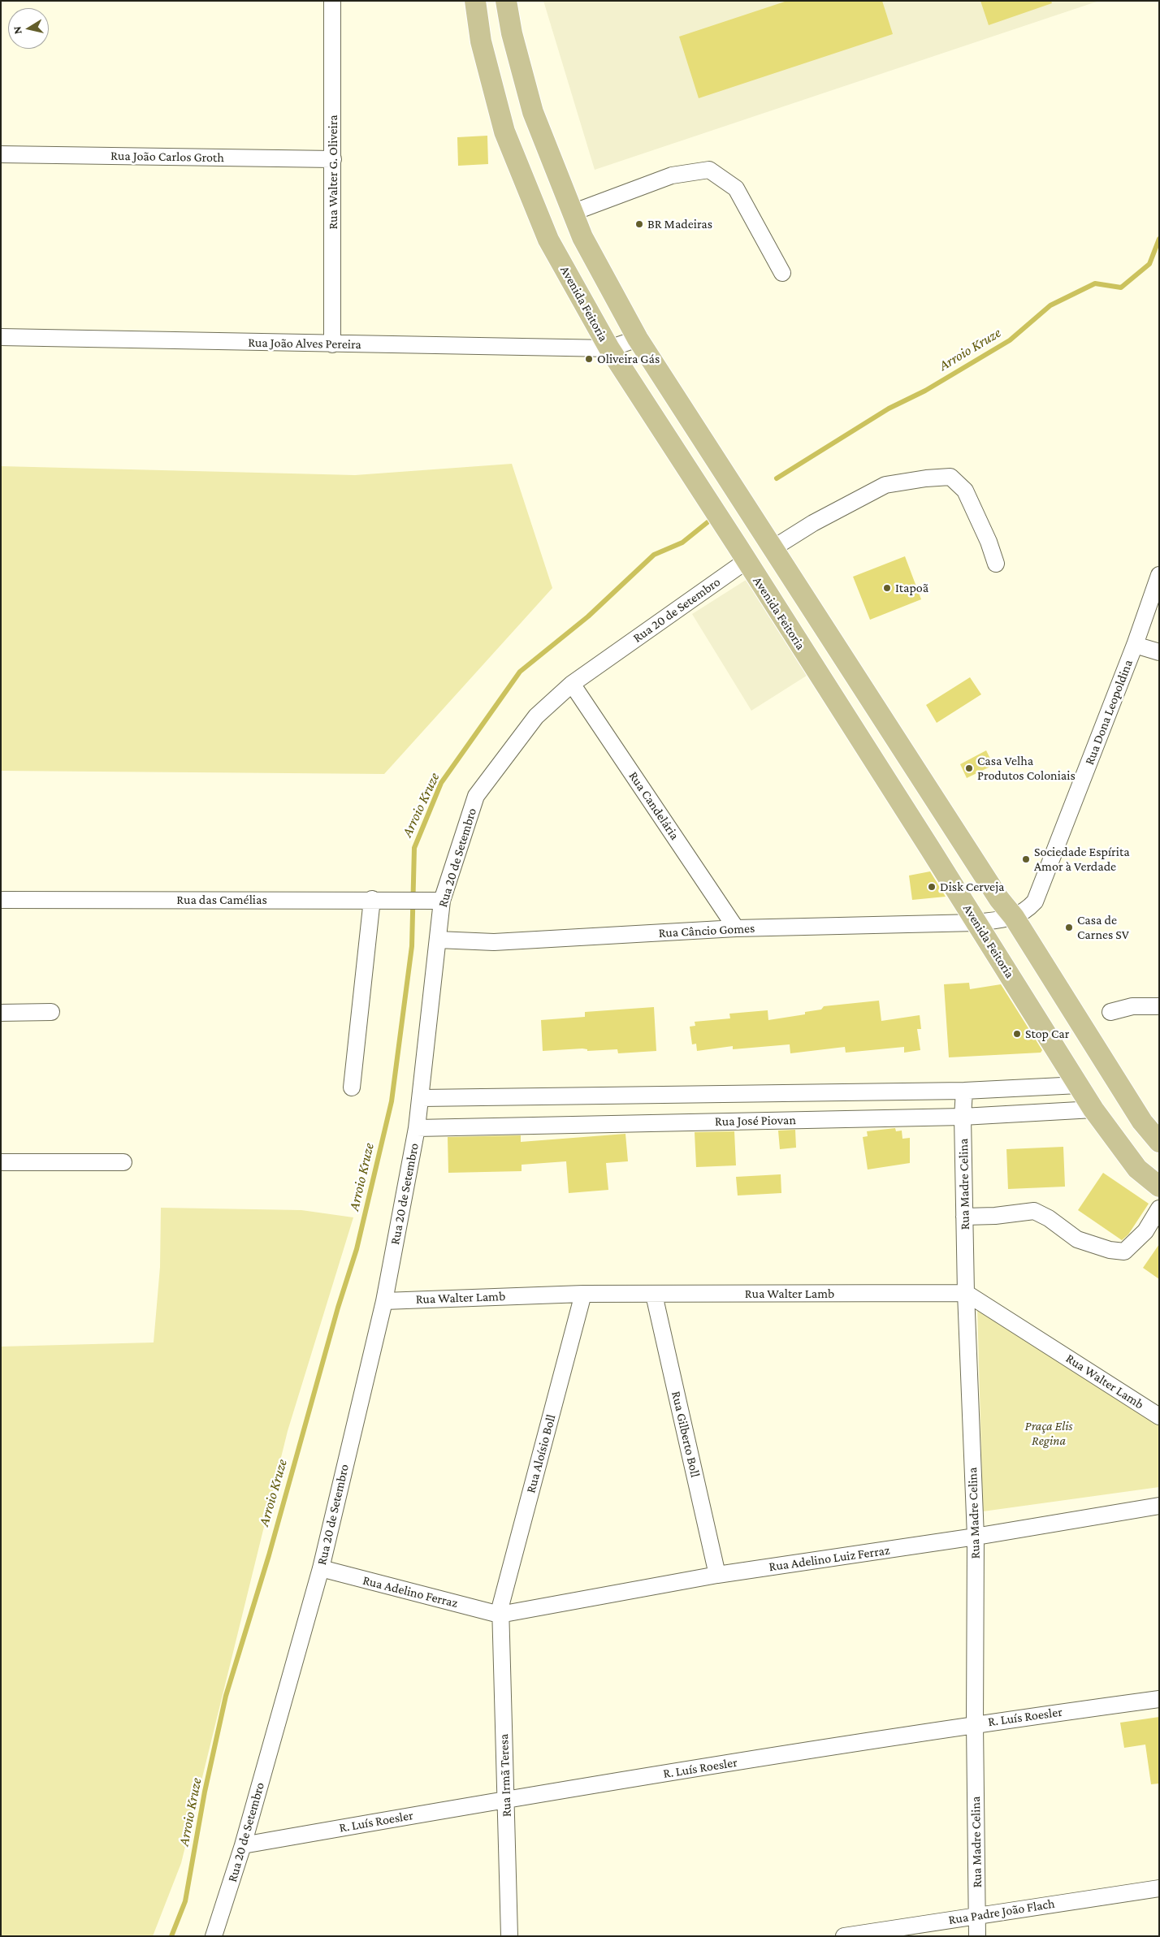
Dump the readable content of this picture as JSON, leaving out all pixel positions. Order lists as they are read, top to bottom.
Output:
{
  "streets": {
    "main road": ["Avenida Feitoria"],
    "street": [
      "Rua João Carlos Groth",
      "Rua Walter G. Oliveira",
      "Rua João Alves Pereira",
      "Rua 20 de Setembro",
      "Rua Dona Leopoldina",
      "Rua Candelária",
      "Rua das Camélias",
      "Rua Câncio Gomes",
      "Rua José Piovan",
      "Rua Madre Celina",
      "Rua Walter Lamb",
      "Rua Gilberto Boll",
      "Rua Aloísio Boll",
      "Rua Adelino Luiz Ferraz",
      "Rua Adelino Ferraz",
      "R. Luís Roesler",
      "Rua Irmã Teresa",
      "Rua Padre João Flach"
    ]
  },
  "crossings": [
    ["Rua João Carlos Groth", "Rua Walter G. Oliveira"],
    ["Rua Walter G. Oliveira", "Rua João Alves Pereira"],
    ["Avenida Feitoria", "Rua João Alves Pereira"],
    ["Avenida Feitoria", "Rua 20 de Setembro"],
    ["Avenida Feitoria", "Rua Dona Leopoldina"],
    ["Avenida Feitoria", "Rua Câncio Gomes"],
    ["Avenida Feitoria", "Rua José Piovan"],
    ["Rua 20 de Setembro", "Rua Candelária"],
    ["Rua 20 de Setembro", "Rua das Camélias"],
    ["Rua 20 de Setembro", "Rua Câncio Gomes"],
    ["Rua 20 de Setembro", "Rua José Piovan"],
    ["Rua 20 de Setembro", "Rua Walter Lamb"],
    ["Rua 20 de Setembro", "Rua Adelino Ferraz"],
    ["Rua 20 de Setembro", "R. Luís Roesler"],
    ["Rua Dona Leopoldina", "Rua Câncio Gomes"],
    ["Rua Candelária", "Rua Câncio Gomes"],
    ["Rua José Piovan", "Rua Madre Celina"],
    ["Rua Madre Celina", "Rua Walter Lamb"],
    ["Rua Madre Celina", "Rua Adelino Luiz Ferraz"],
    ["Rua Madre Celina", "R. Luís Roesler"],
    ["Rua Madre Celina", "Rua Padre João Flach"],
    ["Rua Walter Lamb", "Rua Gilberto Boll"],
    ["Rua Walter Lamb", "Rua Aloísio Boll"],
    ["Rua Gilberto Boll", "Rua Adelino Luiz Ferraz"],
    ["Rua Aloísio Boll", "Rua Adelino Luiz Ferraz"],
    ["Rua Aloísio Boll", "Rua Adelino Ferraz"],
    ["Rua Aloísio Boll", "Rua Irmã Teresa"],
    ["Rua Adelino Luiz Ferraz", "Rua Adelino Ferraz"],
    ["Rua Adelino Luiz Ferraz", "Rua Irmã Teresa"],
    ["Rua Adelino Ferraz", "Rua Irmã Teresa"],
    ["R. Luís Roesler", "Rua Irmã Teresa"]
  ],
  "water": ["Arroio Kruze"],
  "parks": ["Praça Elis Regina"],
  "places": [
    "BR Madeiras",
    "Oliveira Gás",
    "Itapoã",
    "Casa Velha Produtos Coloniais",
    "Sociedade Espírita Amor à Verdade",
    "Disk Cerveja",
    "Casa de Carnes SV",
    "Stop Car"
  ],
  "north": "left"
}
